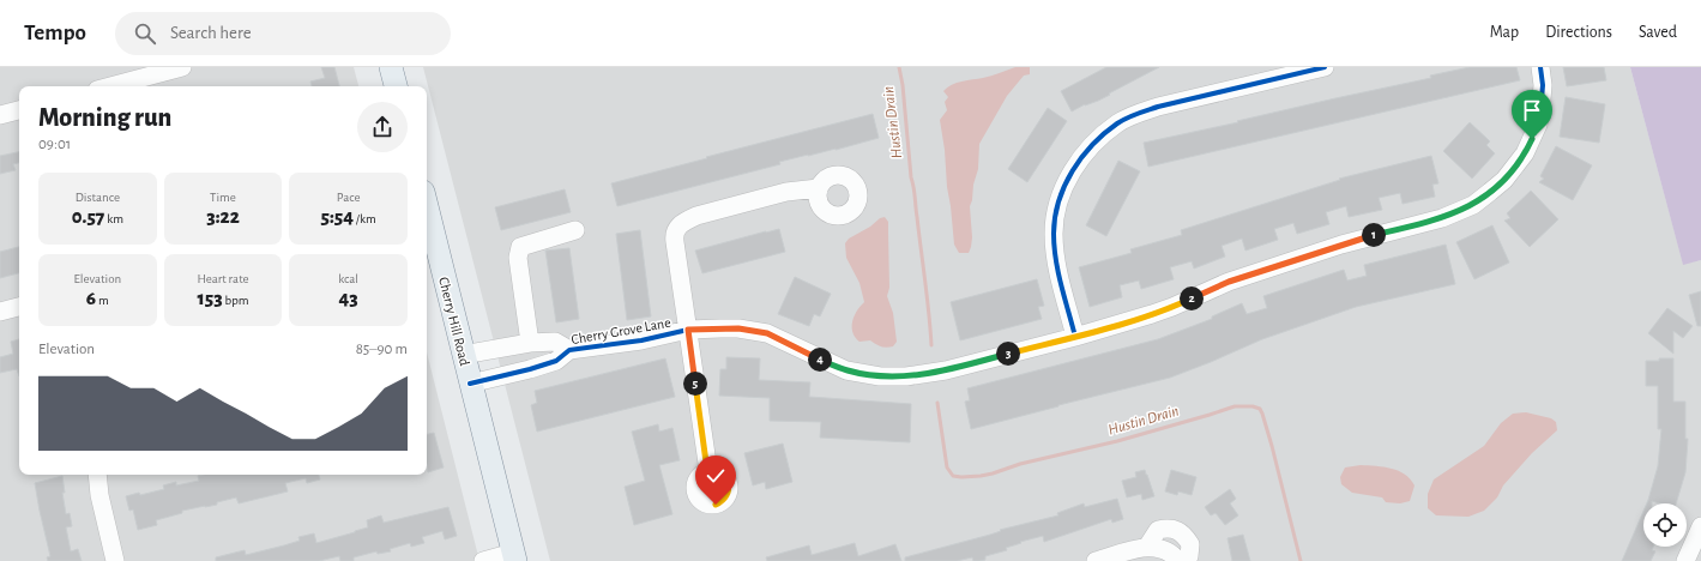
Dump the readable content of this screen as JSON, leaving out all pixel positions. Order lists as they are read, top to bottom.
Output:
{
  "streets": {
    "main road": ["Cherry Hill Road"],
    "street": ["Cherry Grove Lane"]
  },
  "crossings": [
    ["Cherry Hill Road", "Cherry Grove Lane"]
  ],
  "water": ["Hustin Drain"],
  "page": {
    "header": "Tempo",
    "search": "Search here",
    "nav": ["Map", "Directions", "Saved"],
    "heading": ["Morning run", "09:01"],
    "stats": [
      ["Distance", "0.57 km"],
      ["Time", "3:22"],
      ["Pace", "5:54 /km"],
      ["Elevation", "6 m"],
      ["Heart rate", "153 bpm"],
      ["kcal", "43"]
    ],
    "pins": [
      "1",
      "2",
      "3",
      "4",
      "5"
    ],
    "chart": ["Elevation", "85–90 m"]
  }
}
